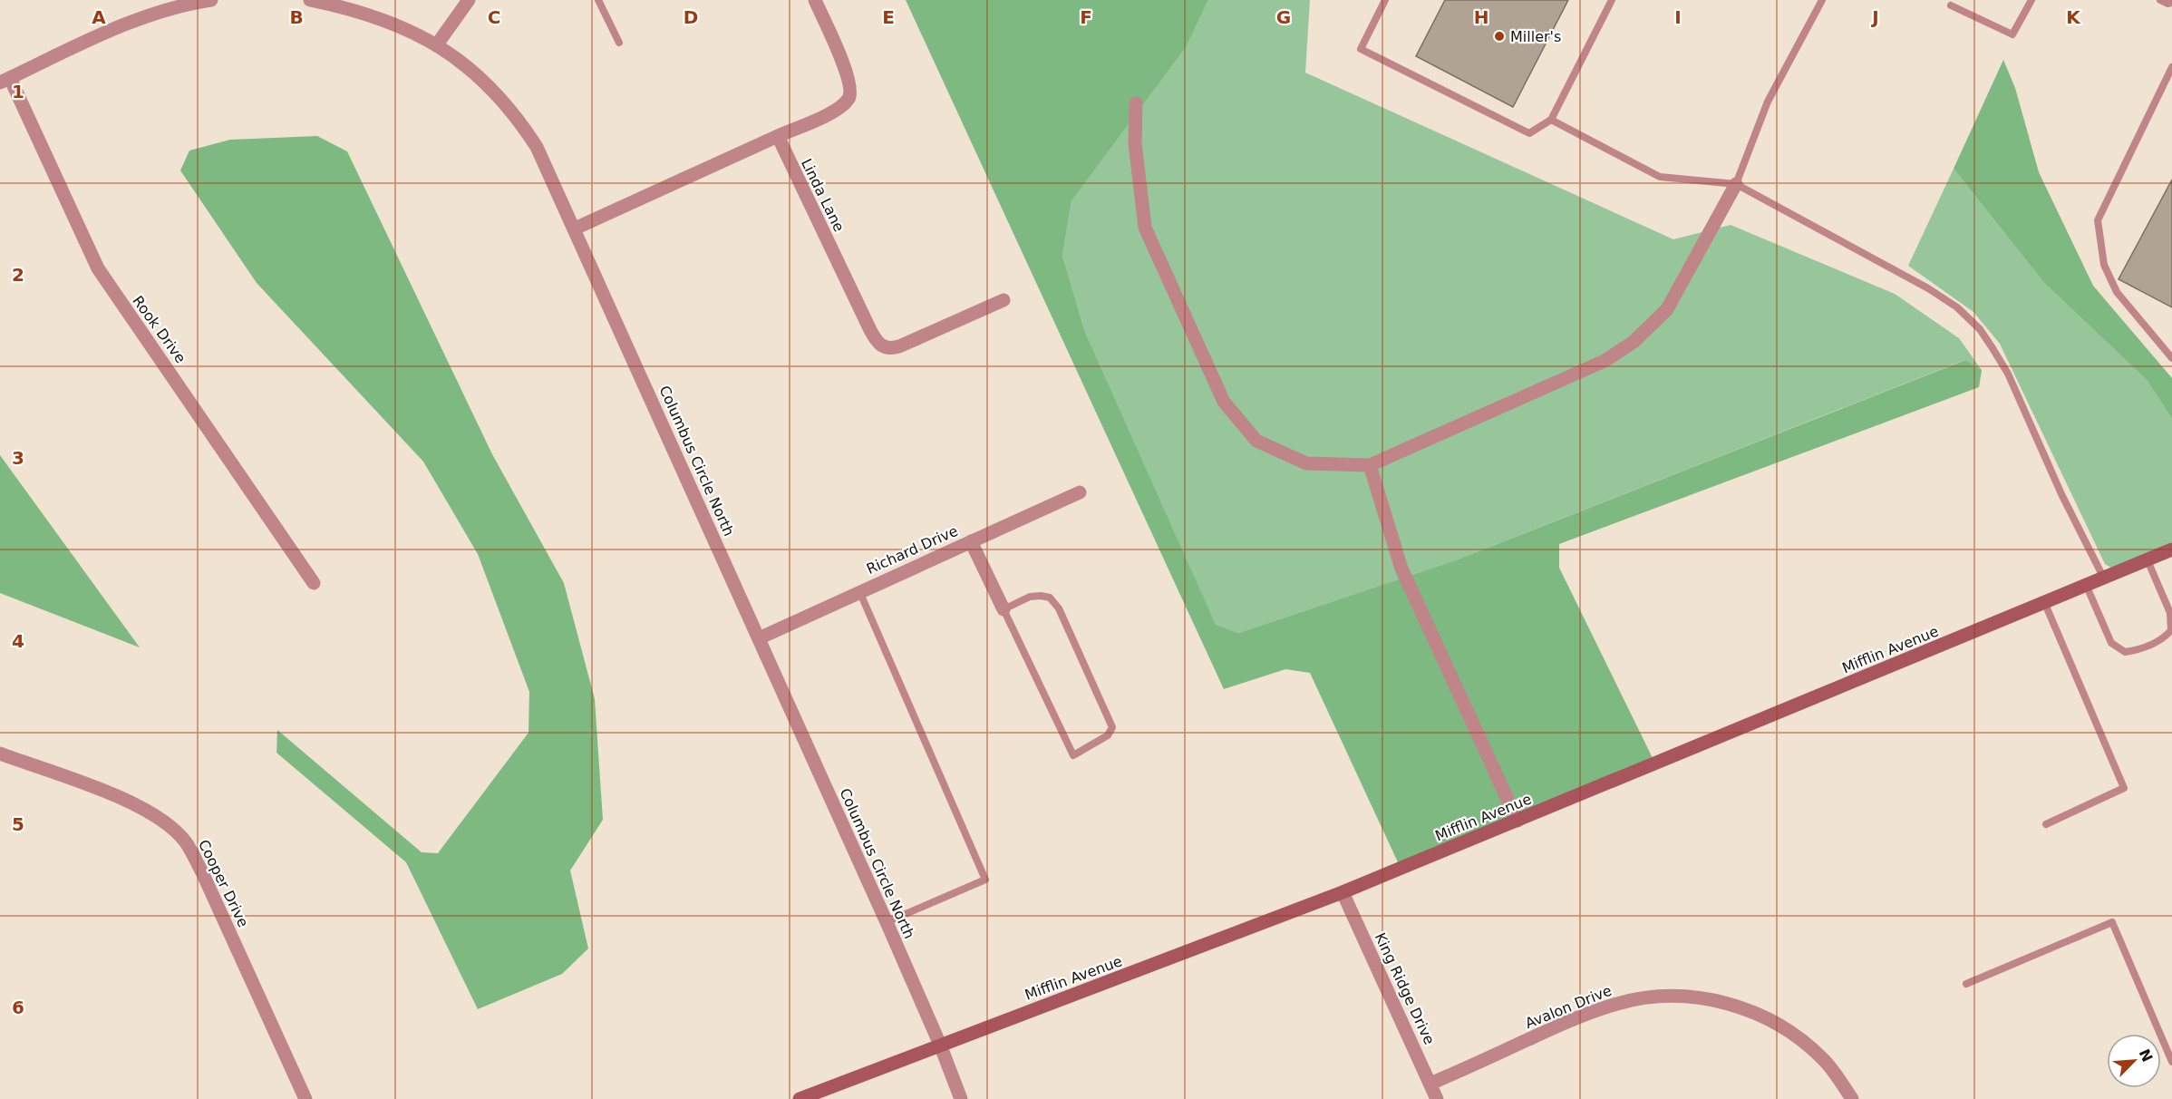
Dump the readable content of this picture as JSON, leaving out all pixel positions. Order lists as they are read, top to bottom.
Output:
{
  "streets": {
    "street": [
      "Linda Lane",
      "Rook Drive",
      "Columbus Circle North",
      "Richard Drive",
      "Mifflin Avenue",
      "Cooper Drive",
      "King Ridge Drive",
      "Avalon Drive"
    ]
  },
  "crossings": [
    ["Columbus Circle North", "Richard Drive"],
    ["Columbus Circle North", "Mifflin Avenue"],
    ["Mifflin Avenue", "King Ridge Drive"],
    ["King Ridge Drive", "Avalon Drive"]
  ],
  "places": ["Miller's"],
  "north": "top right",
  "grid": {
    "columns": [
      "A",
      "B",
      "C",
      "D",
      "E",
      "F",
      "G",
      "H",
      "I",
      "J",
      "K"
    ],
    "rows": [
      "1",
      "2",
      "3",
      "4",
      "5",
      "6"
    ]
  }
}
